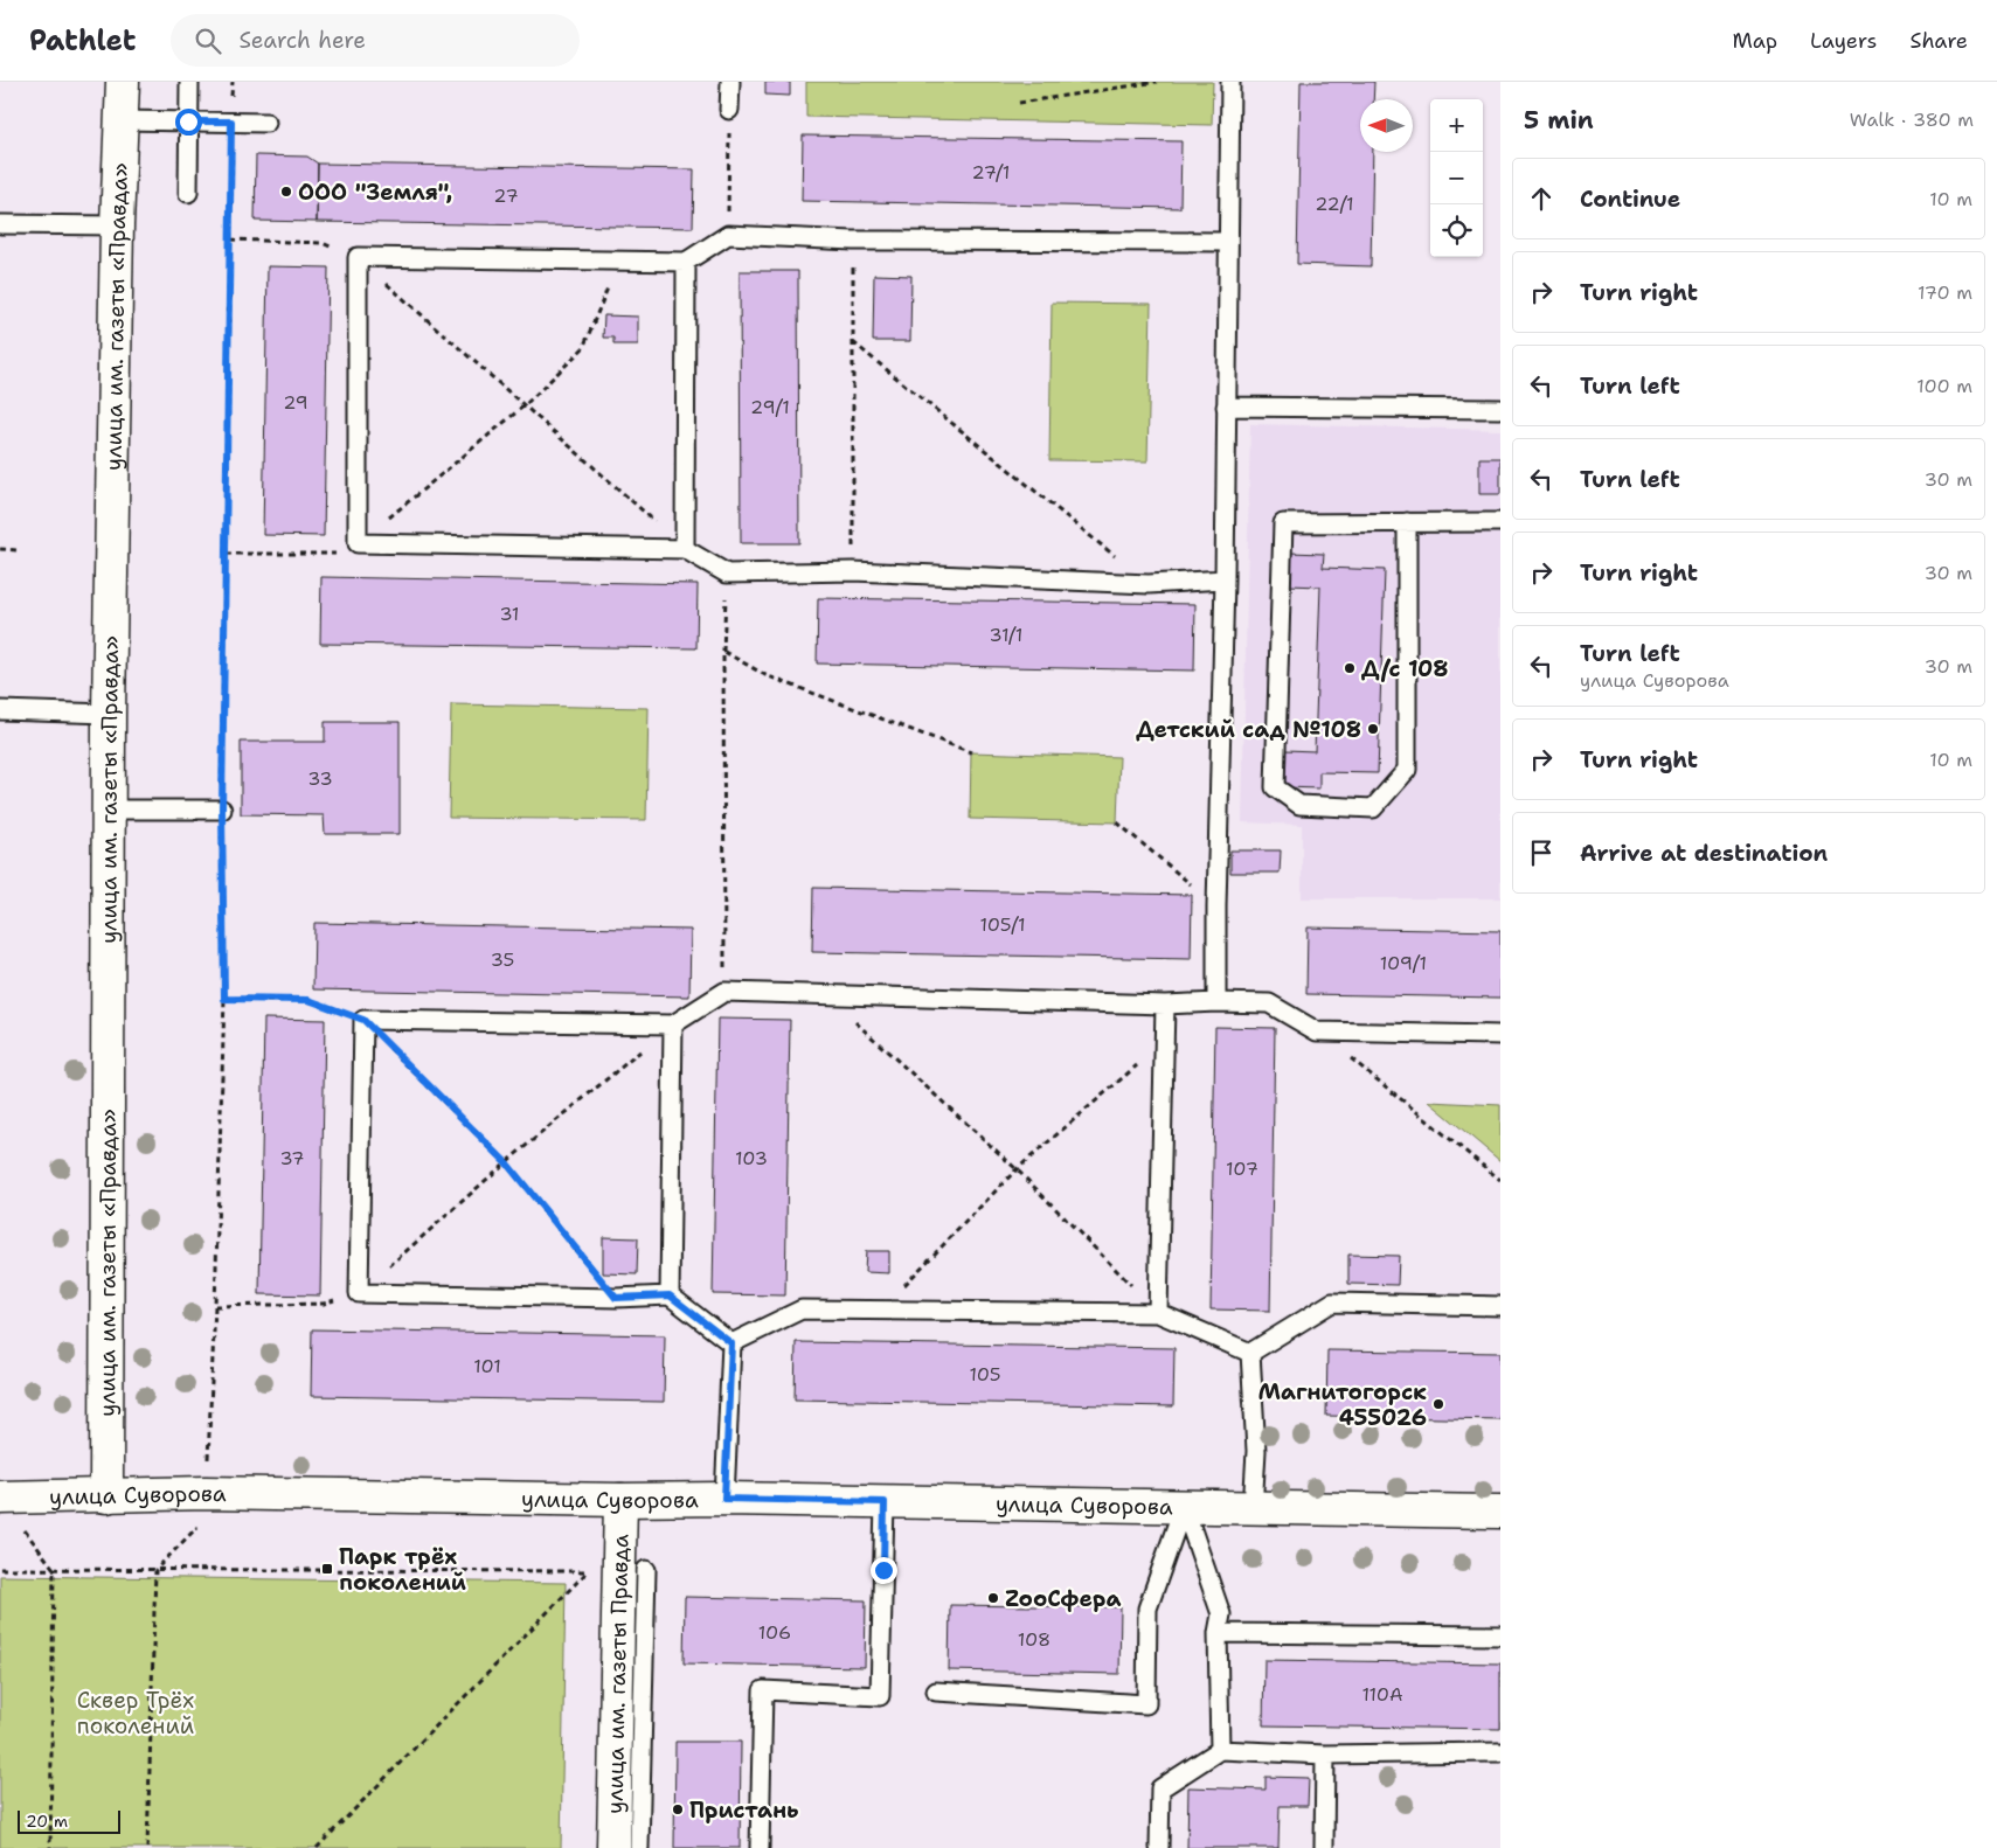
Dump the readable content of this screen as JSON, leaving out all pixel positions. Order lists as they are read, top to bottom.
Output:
{
  "streets": {
    "street": ["улица им. газеты «Правда»", "улица Суворова", "улица им. газеты Правда"]
  },
  "crossings": [
    ["улица им. газеты «Правда»", "улица Суворова"],
    ["улица Суворова", "улица им. газеты Правда"]
  ],
  "parks": ["Сквер Трёх поколений"],
  "places": {
    "other": [
      "ООО \"Земля\",",
      "Д/с 108",
      "Детский сад №108",
      "Магнитогорск 455026",
      "ZooСфера",
      "Пристань"
    ],
    "transit": ["Парк трёх поколений"]
  },
  "house_numbers": [
    "27/1",
    "27",
    "22/1",
    "29",
    "29/1",
    "31",
    "31/1",
    "33",
    "105/1",
    "35",
    "109/1",
    "37",
    "103",
    "107",
    "101",
    "105",
    "106",
    "108",
    "110А"
  ],
  "scale_bar": "20 m",
  "north": "left",
  "page": {
    "header": "Pathlet",
    "search": "Search here",
    "nav": ["Map", "Layers", "Share"],
    "heading": ["5 min", "Walk · 380 m"],
    "map_buttons": ["+", "−"],
    "list": [
      ["Continue", "10 m"],
      ["Turn right", "170 m"],
      ["Turn left", "100 m"],
      ["Turn left", "30 m"],
      ["Turn right", "30 m"],
      ["Turn left", "улица Суворова", "30 m"],
      ["Turn right", "10 m"],
      "Arrive at destination"
    ],
    "scale": "20 m"
  }
}
